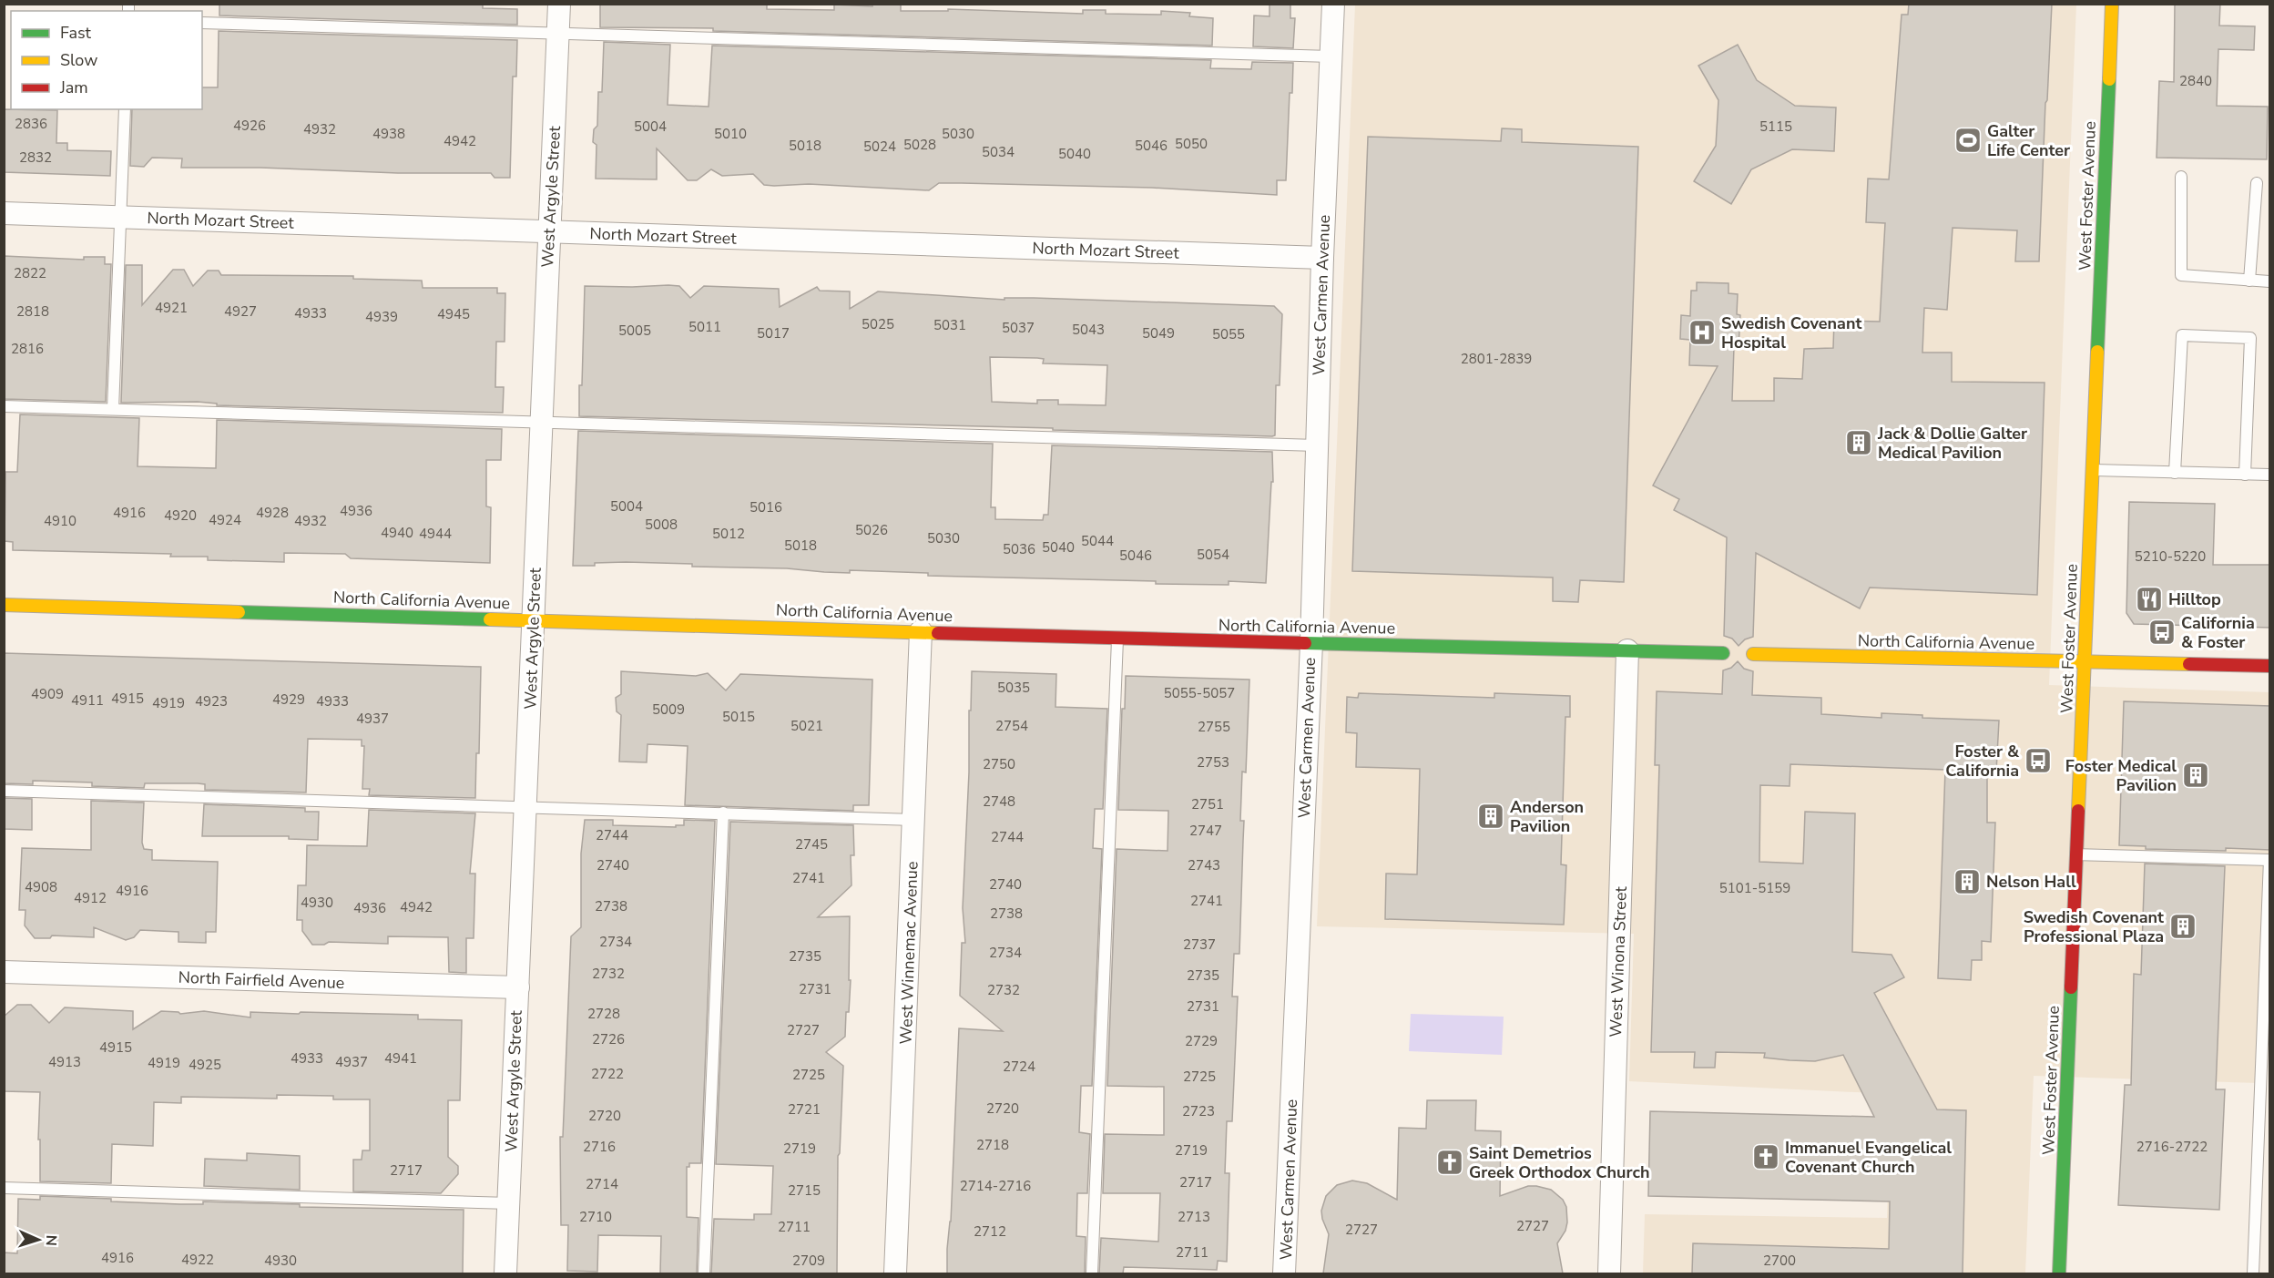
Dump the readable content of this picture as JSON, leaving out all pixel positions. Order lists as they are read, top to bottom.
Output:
{
  "streets": {
    "main road": ["West Foster Avenue", "North California Avenue"],
    "street": [
      "West Argyle Street",
      "North Mozart Street",
      "West Carmen Avenue",
      "West Winnemac Avenue",
      "West Winona Street",
      "North Fairfield Avenue"
    ]
  },
  "crossings": [
    ["West Foster Avenue", "North California Avenue"],
    ["West Argyle Street", "North Mozart Street"],
    ["West Argyle Street", "North California Avenue"],
    ["West Argyle Street", "North Fairfield Avenue"],
    ["North Mozart Street", "West Carmen Avenue"],
    ["West Carmen Avenue", "North California Avenue"],
    ["North California Avenue", "West Winnemac Avenue"],
    ["North California Avenue", "West Winona Street"]
  ],
  "places": {
    "sports": ["Galter Life Center"],
    "hospital": ["Swedish Covenant Hospital"],
    "building": [
      "Jack & Dollie Galter Medical Pavilion",
      "Foster Medical Pavilion",
      "Anderson Pavilion",
      "Nelson Hall",
      "Swedish Covenant Professional Plaza"
    ],
    "restaurant": ["Hilltop"],
    "bus stop": ["California & Foster", "Foster & California"],
    "church": ["Immanuel Evangelical Covenant Church", "Saint Demetrios Greek Orthodox Church"]
  },
  "house_numbers": [
    "2840",
    "2836",
    "4926",
    "5004",
    "5115",
    "4932",
    "4938",
    "5010",
    "5030",
    "4942",
    "5050",
    "5028",
    "5018",
    "5046",
    "5024",
    "5034",
    "5040",
    "2832",
    "2822",
    "4921",
    "2818",
    "4927",
    "4933",
    "4945",
    "4939",
    "5025",
    "5031",
    "5011",
    "5037",
    "5043",
    "5005",
    "5017",
    "5049",
    "5055",
    "2816",
    "2801-2839",
    "5004",
    "5016",
    "4936",
    "4916",
    "4928",
    "4920",
    "4924",
    "4910",
    "4932",
    "5008",
    "5026",
    "4940",
    "4944",
    "5012",
    "5030",
    "5044",
    "5018",
    "5040",
    "5036",
    "5054",
    "5046",
    "5210-5220",
    "5035",
    "5055-5057",
    "4909",
    "4915",
    "4929",
    "4911",
    "4923",
    "4933",
    "4919",
    "5009",
    "5015",
    "4937",
    "5021",
    "2754",
    "2755",
    "2753",
    "2750",
    "2748",
    "2751",
    "2747",
    "2744",
    "2744",
    "2745",
    "2740",
    "2743",
    "2741",
    "2740",
    "4908",
    "5101-5159",
    "4916",
    "4912",
    "2741",
    "4930",
    "2738",
    "4942",
    "4936",
    "2738",
    "2734",
    "2737",
    "2734",
    "2735",
    "2732",
    "2735",
    "2731",
    "2732",
    "2731",
    "2728",
    "2727",
    "2726",
    "2729",
    "4915",
    "4933",
    "4941",
    "4913",
    "4937",
    "4919",
    "4925",
    "2724",
    "2722",
    "2725",
    "2725",
    "2720",
    "2721",
    "2723",
    "2720",
    "2718",
    "2716",
    "2716-2722",
    "2719",
    "2719",
    "2717",
    "2717",
    "2714",
    "2714-2716",
    "2715",
    "2710",
    "2713",
    "2727",
    "2711",
    "2727",
    "2712",
    "2711",
    "4916",
    "4922",
    "4930",
    "2709",
    "2700"
  ],
  "legend": ["Fast", "Slow", "Jam"],
  "north": "right"
}
